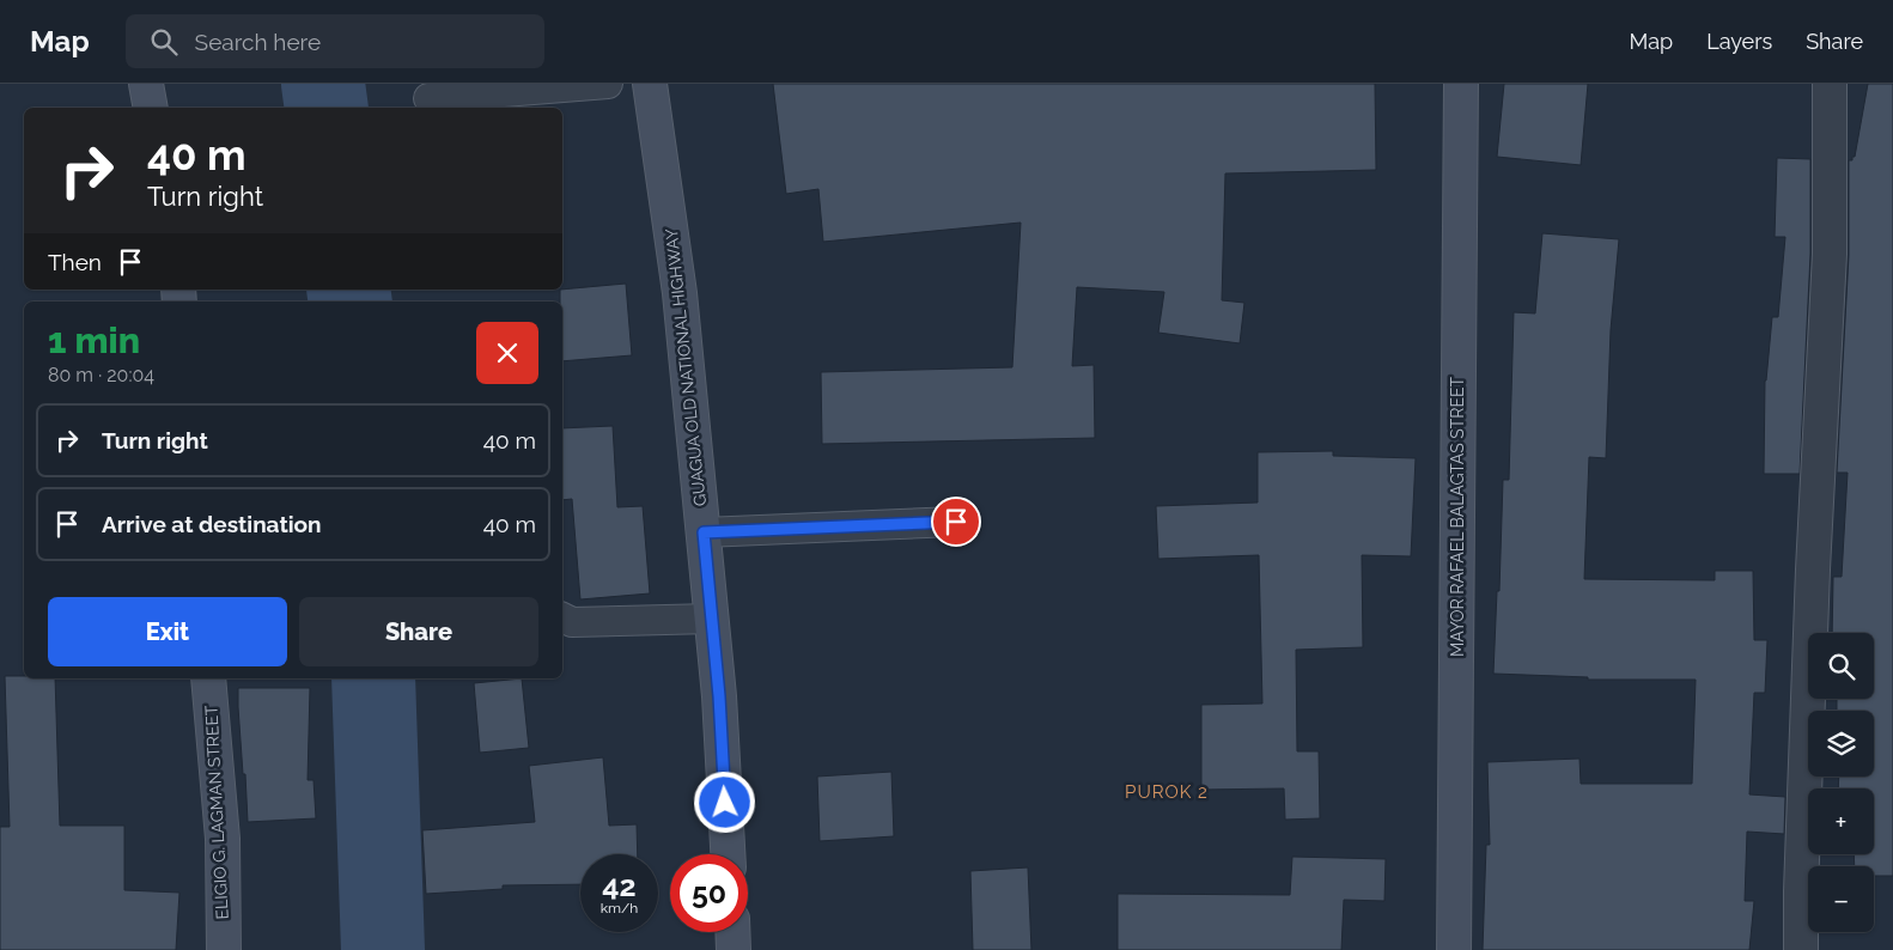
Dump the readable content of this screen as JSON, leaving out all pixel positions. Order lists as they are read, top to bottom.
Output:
{
  "streets": {
    "street": ["GUAGUA OLD NATIONAL HIGHWAY", "MAYOR RAFAEL BALAGTAS STREET", "ELIGIO G. LAGMAN STREET"]
  },
  "districts": ["PUROK 2"],
  "page": {
    "header": "Map",
    "search": "Search here",
    "nav": ["Map", "Layers", "Share"],
    "turn": ["40 m", "Turn right"],
    "then": "Then",
    "heading": ["1 min", "80 m · 20:04"],
    "list": [
      {
        "name": "Turn right",
        "value": "40 m"
      },
      {
        "name": "Arrive at destination",
        "value": "40 m"
      }
    ],
    "buttons": ["Exit", "Share"],
    "map_buttons": ["+", "−"],
    "speed": "42 km/h",
    "limit": "50"
  }
}
